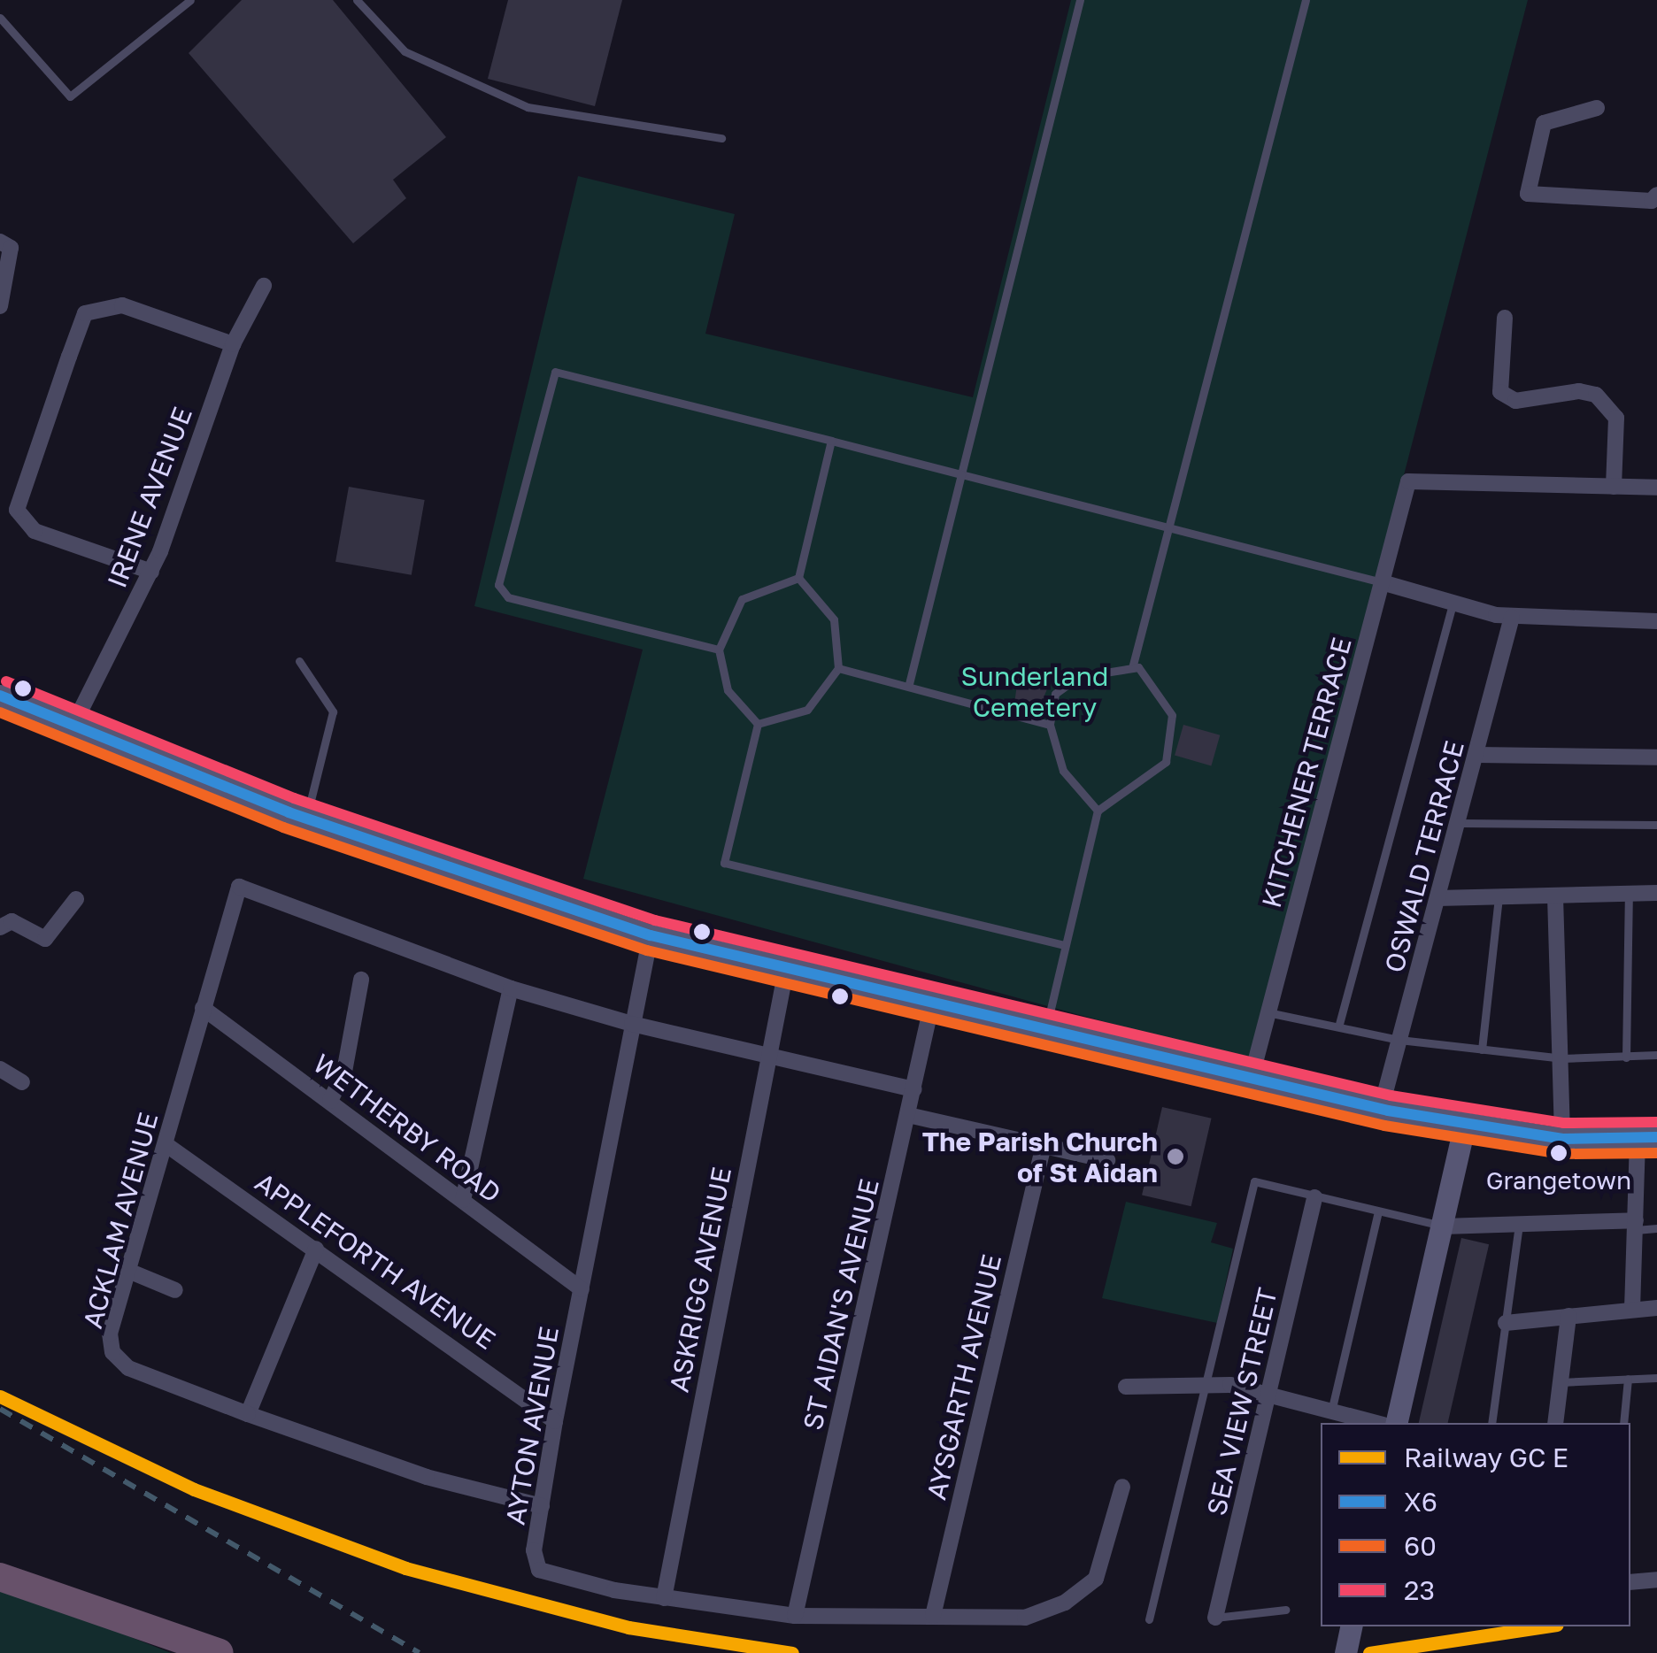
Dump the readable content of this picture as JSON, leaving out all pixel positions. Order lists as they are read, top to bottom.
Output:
{
  "streets": {
    "street": [
      "IRENE AVENUE",
      "KITCHENER TERRACE",
      "OSWALD TERRACE",
      "WETHERBY ROAD",
      "ACKLAM AVENUE",
      "APPLEFORTH AVENUE",
      "ASKRIGG AVENUE",
      "ST AIDAN'S AVENUE",
      "AYSGARTH AVENUE",
      "SEA VIEW STREET",
      "AYTON AVENUE"
    ]
  },
  "crossings": [
    ["WETHERBY ROAD", "ACKLAM AVENUE"],
    ["WETHERBY ROAD", "AYTON AVENUE"],
    ["ACKLAM AVENUE", "APPLEFORTH AVENUE"],
    ["ACKLAM AVENUE", "AYTON AVENUE"],
    ["APPLEFORTH AVENUE", "AYTON AVENUE"],
    ["ASKRIGG AVENUE", "AYTON AVENUE"],
    ["ST AIDAN'S AVENUE", "AYTON AVENUE"],
    ["AYSGARTH AVENUE", "AYTON AVENUE"]
  ],
  "parks": ["Sunderland Cemetery"],
  "places": ["Grangetown", "The Parish Church of St Aidan"],
  "lines": ["transit line 23", "transit line X6", "transit line 60"],
  "legend": [
    "Railway GC E",
    "X6",
    "60",
    "23"
  ]
}
